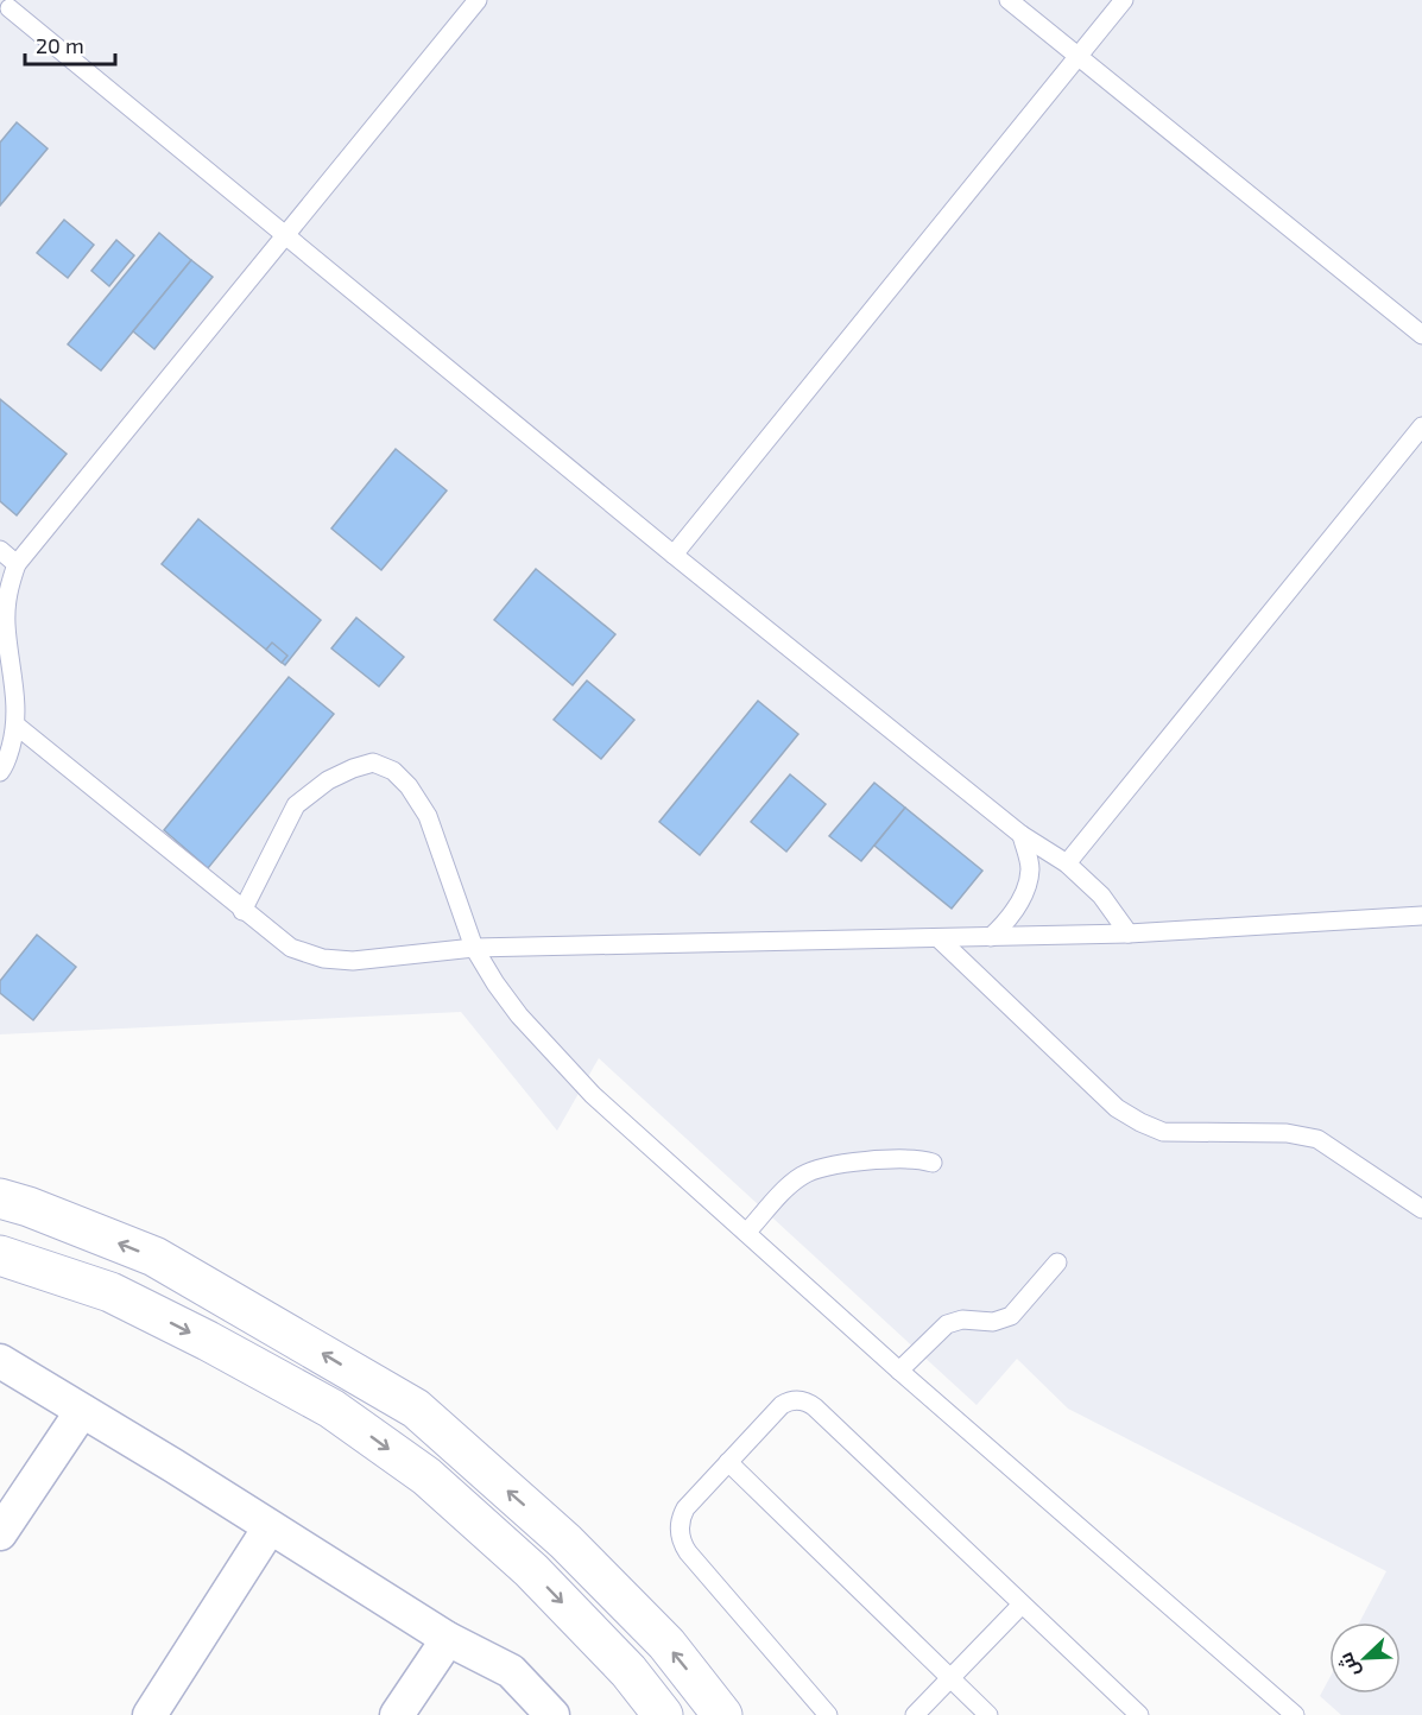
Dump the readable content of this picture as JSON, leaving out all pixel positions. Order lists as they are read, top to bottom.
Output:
{
  "scale_bar": "20 m",
  "north": "bottom left"
}
